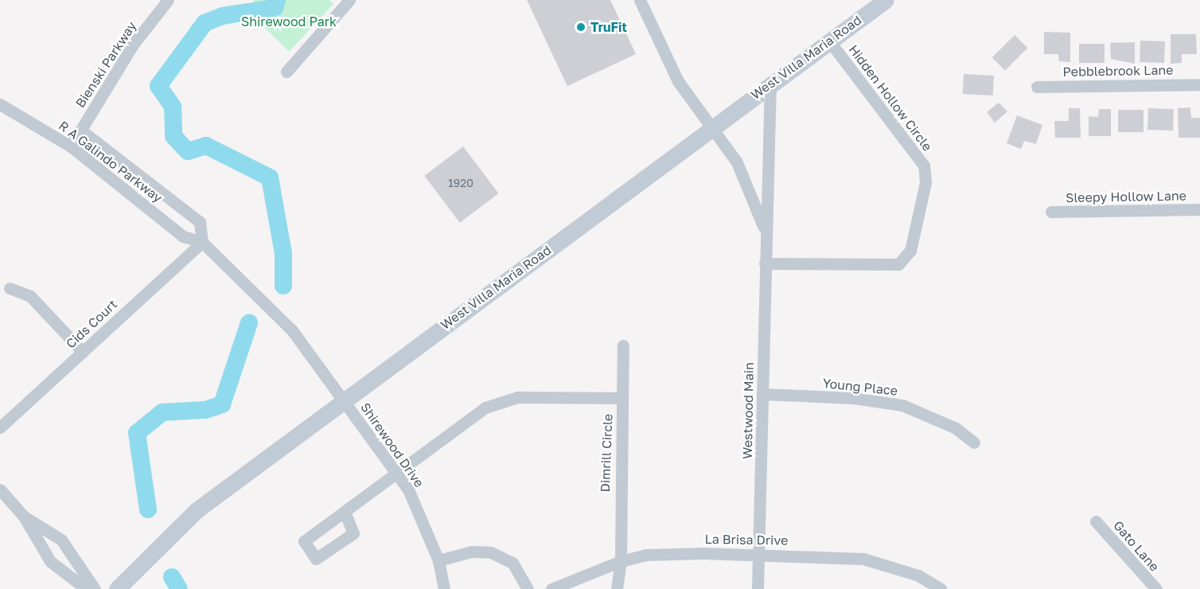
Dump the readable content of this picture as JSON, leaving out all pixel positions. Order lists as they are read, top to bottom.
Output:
{
  "streets": {
    "main road": ["West Villa Maria Road"],
    "street": [
      "Bienski Parkway",
      "Pebblebrook Lane",
      "Hidden Hollow Circle",
      "R A Galindo Parkway",
      "Sleepy Hollow Lane",
      "Cids Court",
      "Young Place",
      "Westwood Main",
      "Shirewood Drive",
      "Dimrill Circle",
      "La Brisa Drive",
      "Gato Lane"
    ]
  },
  "crossings": [
    ["West Villa Maria Road", "Hidden Hollow Circle"],
    ["West Villa Maria Road", "R A Galindo Parkway"],
    ["West Villa Maria Road", "Westwood Main"],
    ["West Villa Maria Road", "Shirewood Drive"],
    ["Bienski Parkway", "R A Galindo Parkway"],
    ["Hidden Hollow Circle", "Westwood Main"],
    ["R A Galindo Parkway", "Cids Court"],
    ["R A Galindo Parkway", "Shirewood Drive"],
    ["Young Place", "Westwood Main"],
    ["Westwood Main", "La Brisa Drive"],
    ["Dimrill Circle", "La Brisa Drive"]
  ],
  "parks": ["Shirewood Park"],
  "places": ["TruFit"],
  "house_numbers": ["1920"]
}
